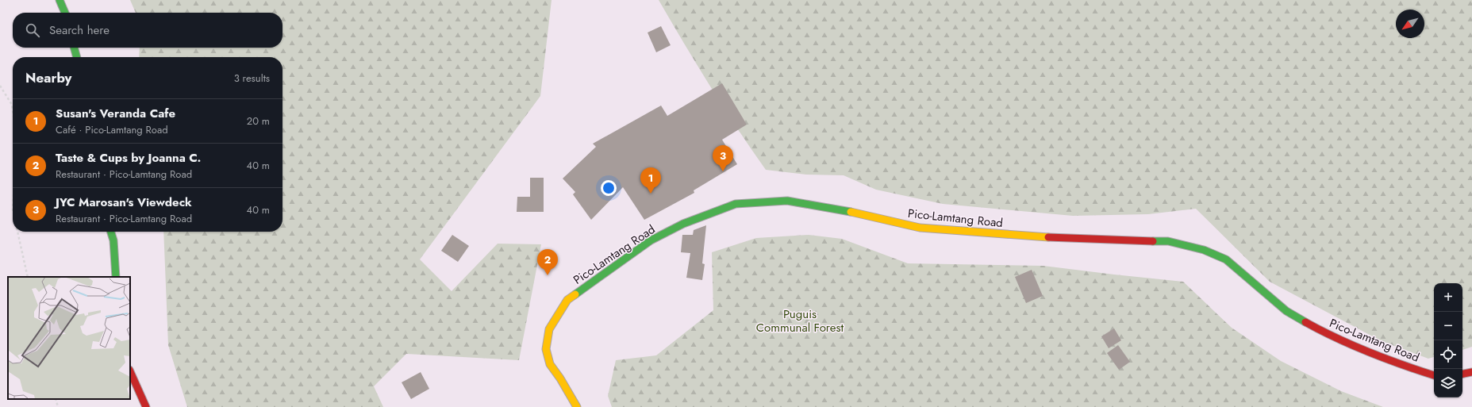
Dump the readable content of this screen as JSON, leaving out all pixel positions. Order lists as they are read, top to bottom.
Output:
{
  "streets": {
    "main road": ["Pico-Lamtang Road"]
  },
  "parks": ["Puguis Communal Forest"],
  "north": "bottom left",
  "page": {
    "search": "Search here",
    "heading": ["Nearby", "3 results"],
    "list": [
      {
        "mark": "1",
        "name": "Susan's Veranda Cafe",
        "note": "Café · Pico-Lamtang Road",
        "value": "20 m"
      },
      {
        "mark": "2",
        "name": "Taste & Cups by Joanna C.",
        "note": "Restaurant · Pico-Lamtang Road",
        "value": "40 m"
      },
      {
        "mark": "3",
        "name": "JYC Marosan's Viewdeck",
        "note": "Restaurant · Pico-Lamtang Road",
        "value": "40 m"
      }
    ],
    "pins": ["3", "1", "2"],
    "map_buttons": ["+", "−"]
  }
}
